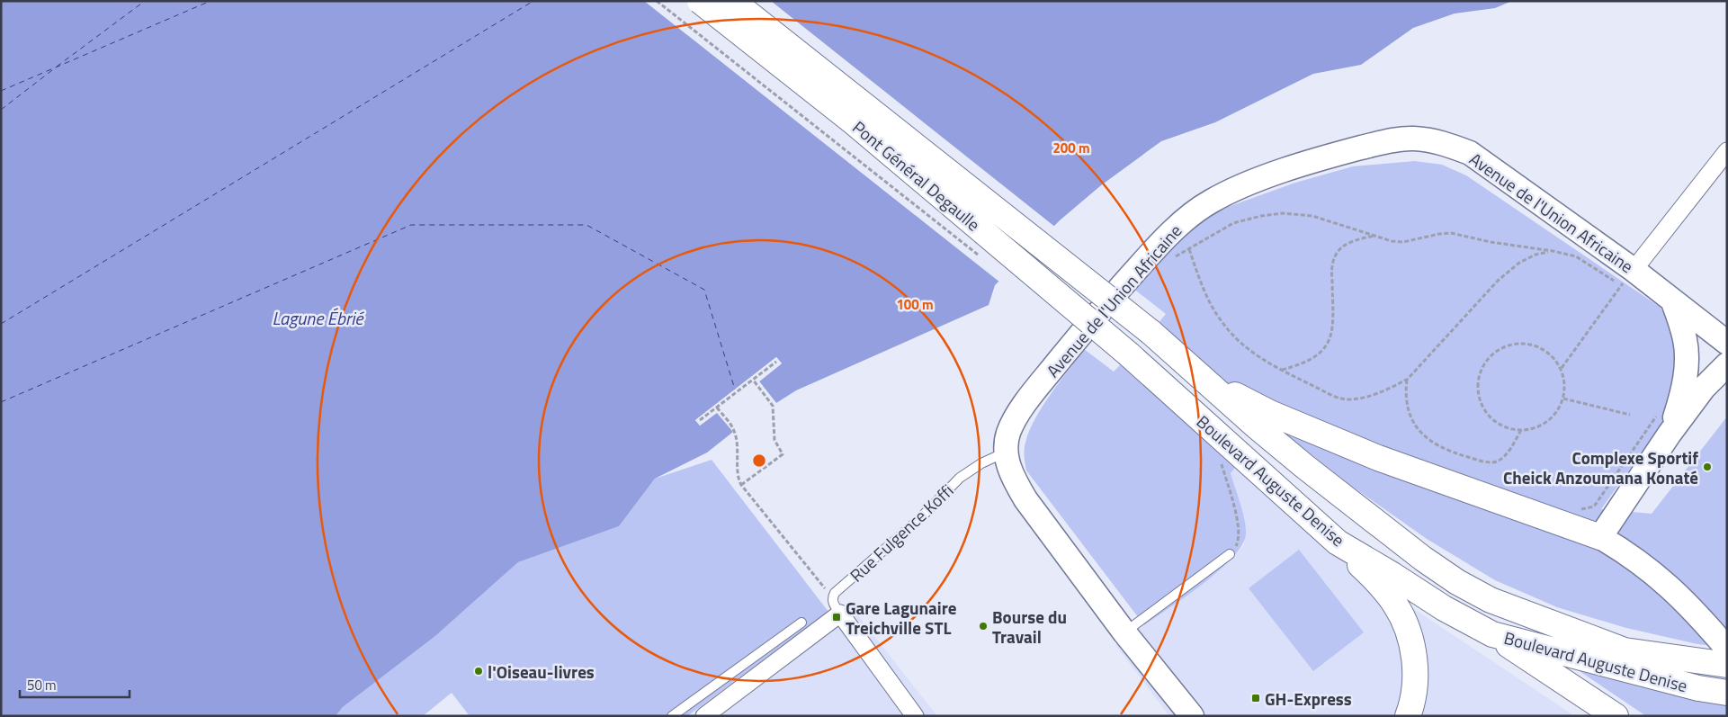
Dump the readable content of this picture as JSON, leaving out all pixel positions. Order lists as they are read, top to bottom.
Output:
{
  "streets": {
    "highway": ["Pont Général Degaulle", "Boulevard Auguste Denise"],
    "main road": ["Avenue de l'Union Africaine"],
    "lane": ["Rue Fulgence Koffi"]
  },
  "crossings": [
    ["Pont Général Degaulle", "Boulevard Auguste Denise"],
    ["Avenue de l'Union Africaine", "Rue Fulgence Koffi"]
  ],
  "water": ["Lagune Ébrié"],
  "places": {
    "other": ["Complexe Sportif Cheick Anzoumana Konaté", "Bourse du Travail", "l'Oiseau-livres"],
    "transit": ["Gare Lagunaire Treichville STL", "GH-Express"]
  },
  "scale_bar": "50 m",
  "rings": ["200 m", "100 m"]
}
